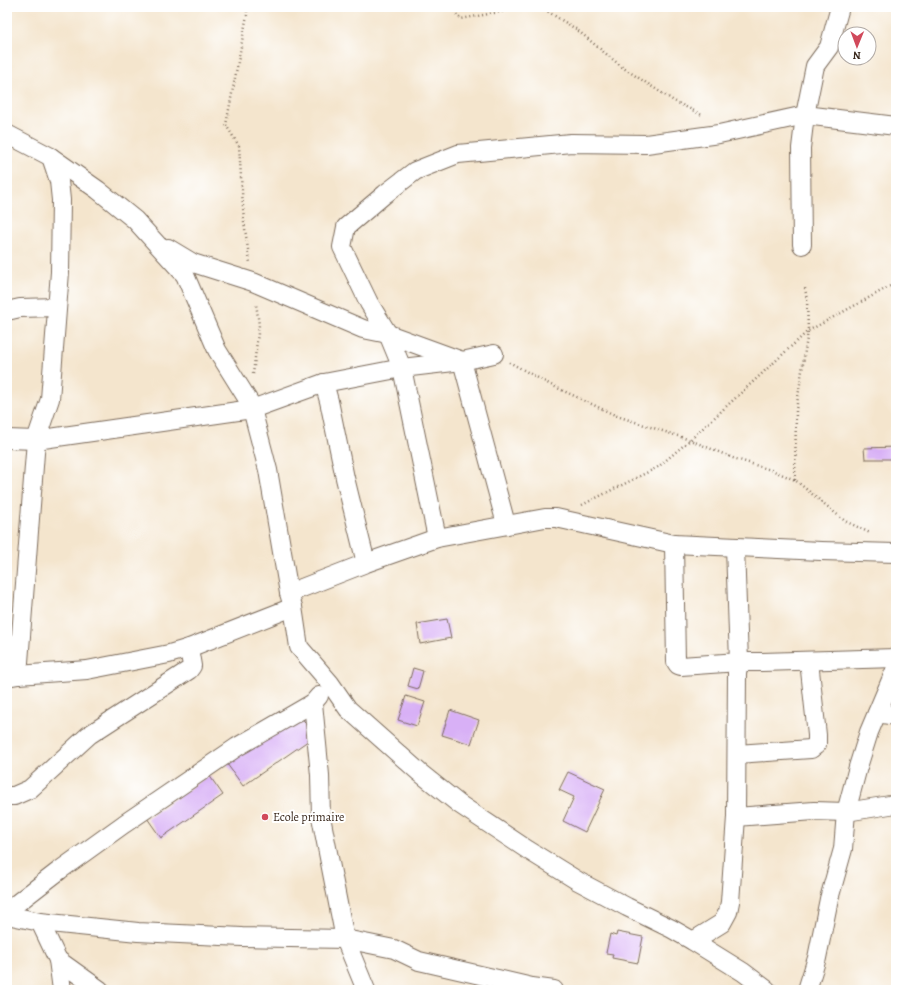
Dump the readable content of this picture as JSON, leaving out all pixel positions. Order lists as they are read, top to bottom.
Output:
{
  "places": ["Ecole primaire"],
  "north": "bottom"
}
